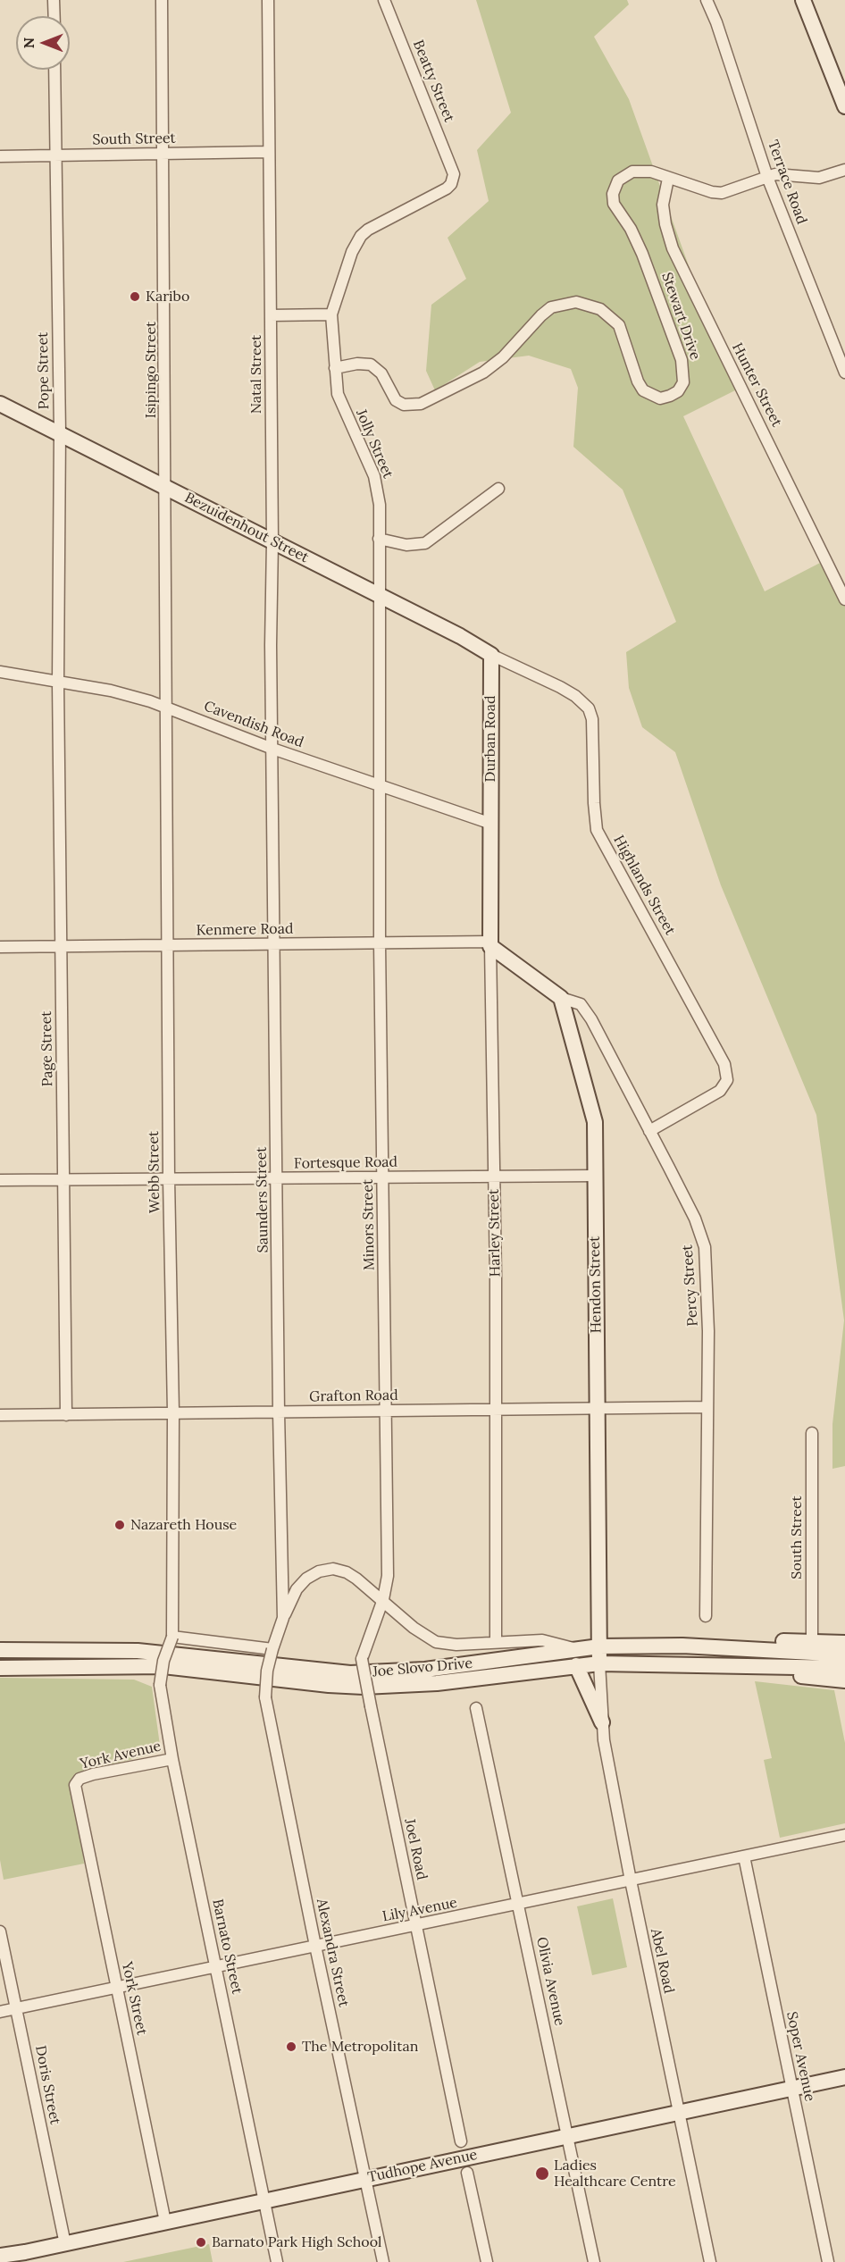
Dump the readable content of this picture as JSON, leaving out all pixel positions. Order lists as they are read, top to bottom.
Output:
{
  "streets": {
    "street": [
      "Beatty Street",
      "South Street",
      "Terrace Road",
      "Stewart Drive",
      "Isipingo Street",
      "Pope Street",
      "Natal Street",
      "Hunter Street",
      "Jolly Street",
      "Bezuidenhout Street",
      "Cavendish Road",
      "Durban Road",
      "Highlands Street",
      "Kenmere Road",
      "Page Street",
      "Fortesque Road",
      "Webb Street",
      "Saunders Street",
      "Minors Street",
      "Harley Street",
      "Hendon Street",
      "Percy Street",
      "Grafton Road",
      "Joe Slovo Drive",
      "York Avenue",
      "Joel Road",
      "Lily Avenue",
      "Barnato Street",
      "Alexandra Street",
      "Abel Road",
      "Olivia Avenue",
      "York Street",
      "Soper Avenue",
      "Doris Street",
      "Tudhope Avenue"
    ]
  },
  "crossings": [
    ["Beatty Street", "Jolly Street"],
    ["South Street", "Isipingo Street"],
    ["South Street", "Pope Street"],
    ["South Street", "Natal Street"],
    ["South Street", "Joe Slovo Drive"],
    ["Stewart Drive", "Hunter Street"],
    ["Stewart Drive", "Jolly Street"],
    ["Isipingo Street", "Bezuidenhout Street"],
    ["Isipingo Street", "Cavendish Road"],
    ["Isipingo Street", "Webb Street"],
    ["Pope Street", "Bezuidenhout Street"],
    ["Pope Street", "Cavendish Road"],
    ["Pope Street", "Page Street"],
    ["Natal Street", "Bezuidenhout Street"],
    ["Natal Street", "Cavendish Road"],
    ["Natal Street", "Saunders Street"],
    ["Jolly Street", "Bezuidenhout Street"],
    ["Jolly Street", "Cavendish Road"],
    ["Jolly Street", "Minors Street"],
    ["Bezuidenhout Street", "Durban Road"],
    ["Bezuidenhout Street", "Highlands Street"],
    ["Cavendish Road", "Durban Road"],
    ["Cavendish Road", "Page Street"],
    ["Cavendish Road", "Webb Street"],
    ["Cavendish Road", "Saunders Street"],
    ["Cavendish Road", "Minors Street"],
    ["Cavendish Road", "Harley Street"],
    ["Durban Road", "Highlands Street"],
    ["Durban Road", "Harley Street"],
    ["Highlands Street", "Percy Street"],
    ["Kenmere Road", "Page Street"],
    ["Kenmere Road", "Webb Street"],
    ["Kenmere Road", "Saunders Street"],
    ["Kenmere Road", "Minors Street"],
    ["Kenmere Road", "Harley Street"],
    ["Page Street", "Fortesque Road"],
    ["Page Street", "Grafton Road"],
    ["Fortesque Road", "Webb Street"],
    ["Fortesque Road", "Saunders Street"],
    ["Fortesque Road", "Minors Street"],
    ["Fortesque Road", "Harley Street"],
    ["Fortesque Road", "Hendon Street"],
    ["Webb Street", "Grafton Road"],
    ["Webb Street", "Barnato Street"],
    ["Saunders Street", "Grafton Road"],
    ["Saunders Street", "Alexandra Street"],
    ["Minors Street", "Grafton Road"],
    ["Minors Street", "Joel Road"],
    ["Harley Street", "Grafton Road"],
    ["Hendon Street", "Percy Street"],
    ["Hendon Street", "Grafton Road"],
    ["Hendon Street", "Joe Slovo Drive"],
    ["Hendon Street", "Abel Road"],
    ["Percy Street", "Grafton Road"],
    ["Joe Slovo Drive", "Abel Road"],
    ["York Avenue", "Barnato Street"],
    ["York Avenue", "York Street"],
    ["Joel Road", "Lily Avenue"],
    ["Lily Avenue", "Barnato Street"],
    ["Lily Avenue", "Alexandra Street"],
    ["Lily Avenue", "Abel Road"],
    ["Lily Avenue", "Olivia Avenue"],
    ["Lily Avenue", "York Street"],
    ["Lily Avenue", "Soper Avenue"],
    ["Lily Avenue", "Doris Street"],
    ["Barnato Street", "Tudhope Avenue"],
    ["Alexandra Street", "Tudhope Avenue"],
    ["Abel Road", "Tudhope Avenue"],
    ["Olivia Avenue", "Tudhope Avenue"],
    ["York Street", "Tudhope Avenue"],
    ["Soper Avenue", "Tudhope Avenue"],
    ["Doris Street", "Tudhope Avenue"]
  ],
  "places": [
    "Karibo",
    "Nazareth House",
    "The Metropolitan",
    "Ladies Healthcare Centre",
    "Barnato Park High School"
  ],
  "north": "left"
}
